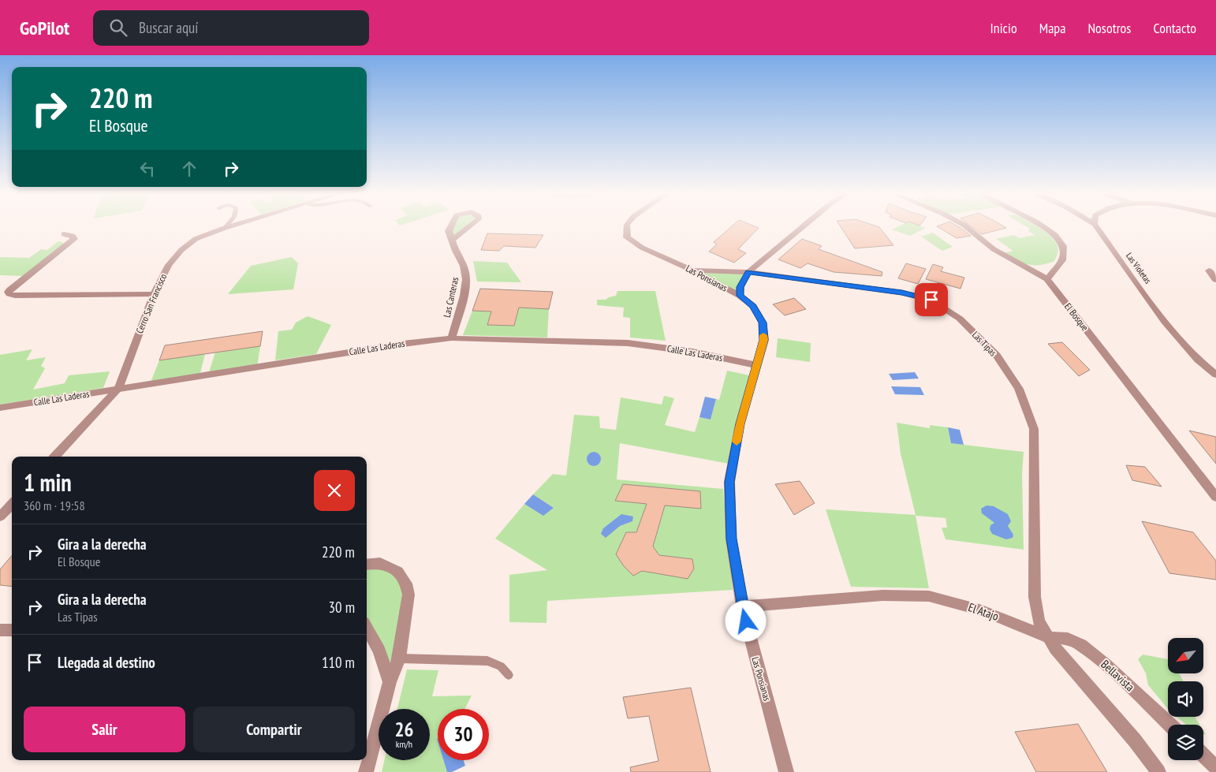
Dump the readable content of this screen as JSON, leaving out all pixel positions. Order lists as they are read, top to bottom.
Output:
{
  "streets": {
    "street": [
      "Las Violetas",
      "Las Ponsianas",
      "Las Canteras",
      "Cerro San Francisco",
      "El Bosque",
      "Las Tipas",
      "Calle Las Laderas",
      "El Atajo",
      "Bellavista"
    ]
  },
  "crossings": [
    ["Las Ponsianas", "Las Tipas"],
    ["Las Ponsianas", "Calle Las Laderas"],
    ["Las Ponsianas", "El Atajo"],
    ["Las Canteras", "Calle Las Laderas"],
    ["Cerro San Francisco", "Calle Las Laderas"],
    ["Las Tipas", "El Atajo"],
    ["Las Tipas", "Bellavista"],
    ["El Atajo", "Bellavista"]
  ],
  "north": "bottom left",
  "page": {
    "header": "GoPilot",
    "search": "Buscar aquí",
    "nav": [
      "Inicio",
      "Mapa",
      "Nosotros",
      "Contacto"
    ],
    "turn": ["220 m", "El Bosque"],
    "heading": ["1 min", "360 m · 19:58"],
    "list": [
      {
        "name": "Gira a la derecha",
        "note": "El Bosque",
        "value": "220 m"
      },
      {
        "name": "Gira a la derecha",
        "note": "Las Tipas",
        "value": "30 m"
      },
      {
        "name": "Llegada al destino",
        "value": "110 m"
      }
    ],
    "buttons": ["Salir", "Compartir"],
    "speed": "26 km/h",
    "limit": "30"
  }
}
